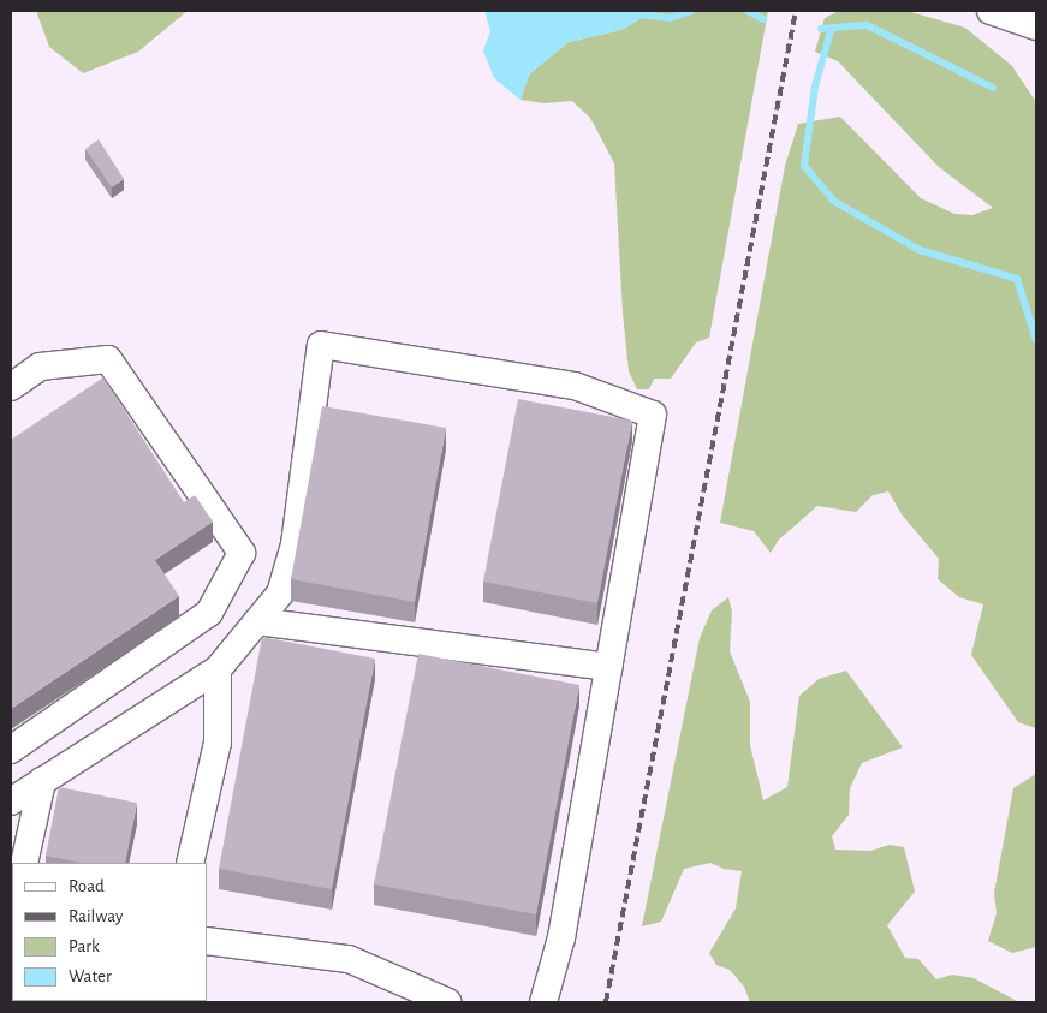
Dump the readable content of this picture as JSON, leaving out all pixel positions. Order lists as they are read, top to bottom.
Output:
{
  "legend": [
    "Road",
    "Railway",
    "Park",
    "Water"
  ]
}
